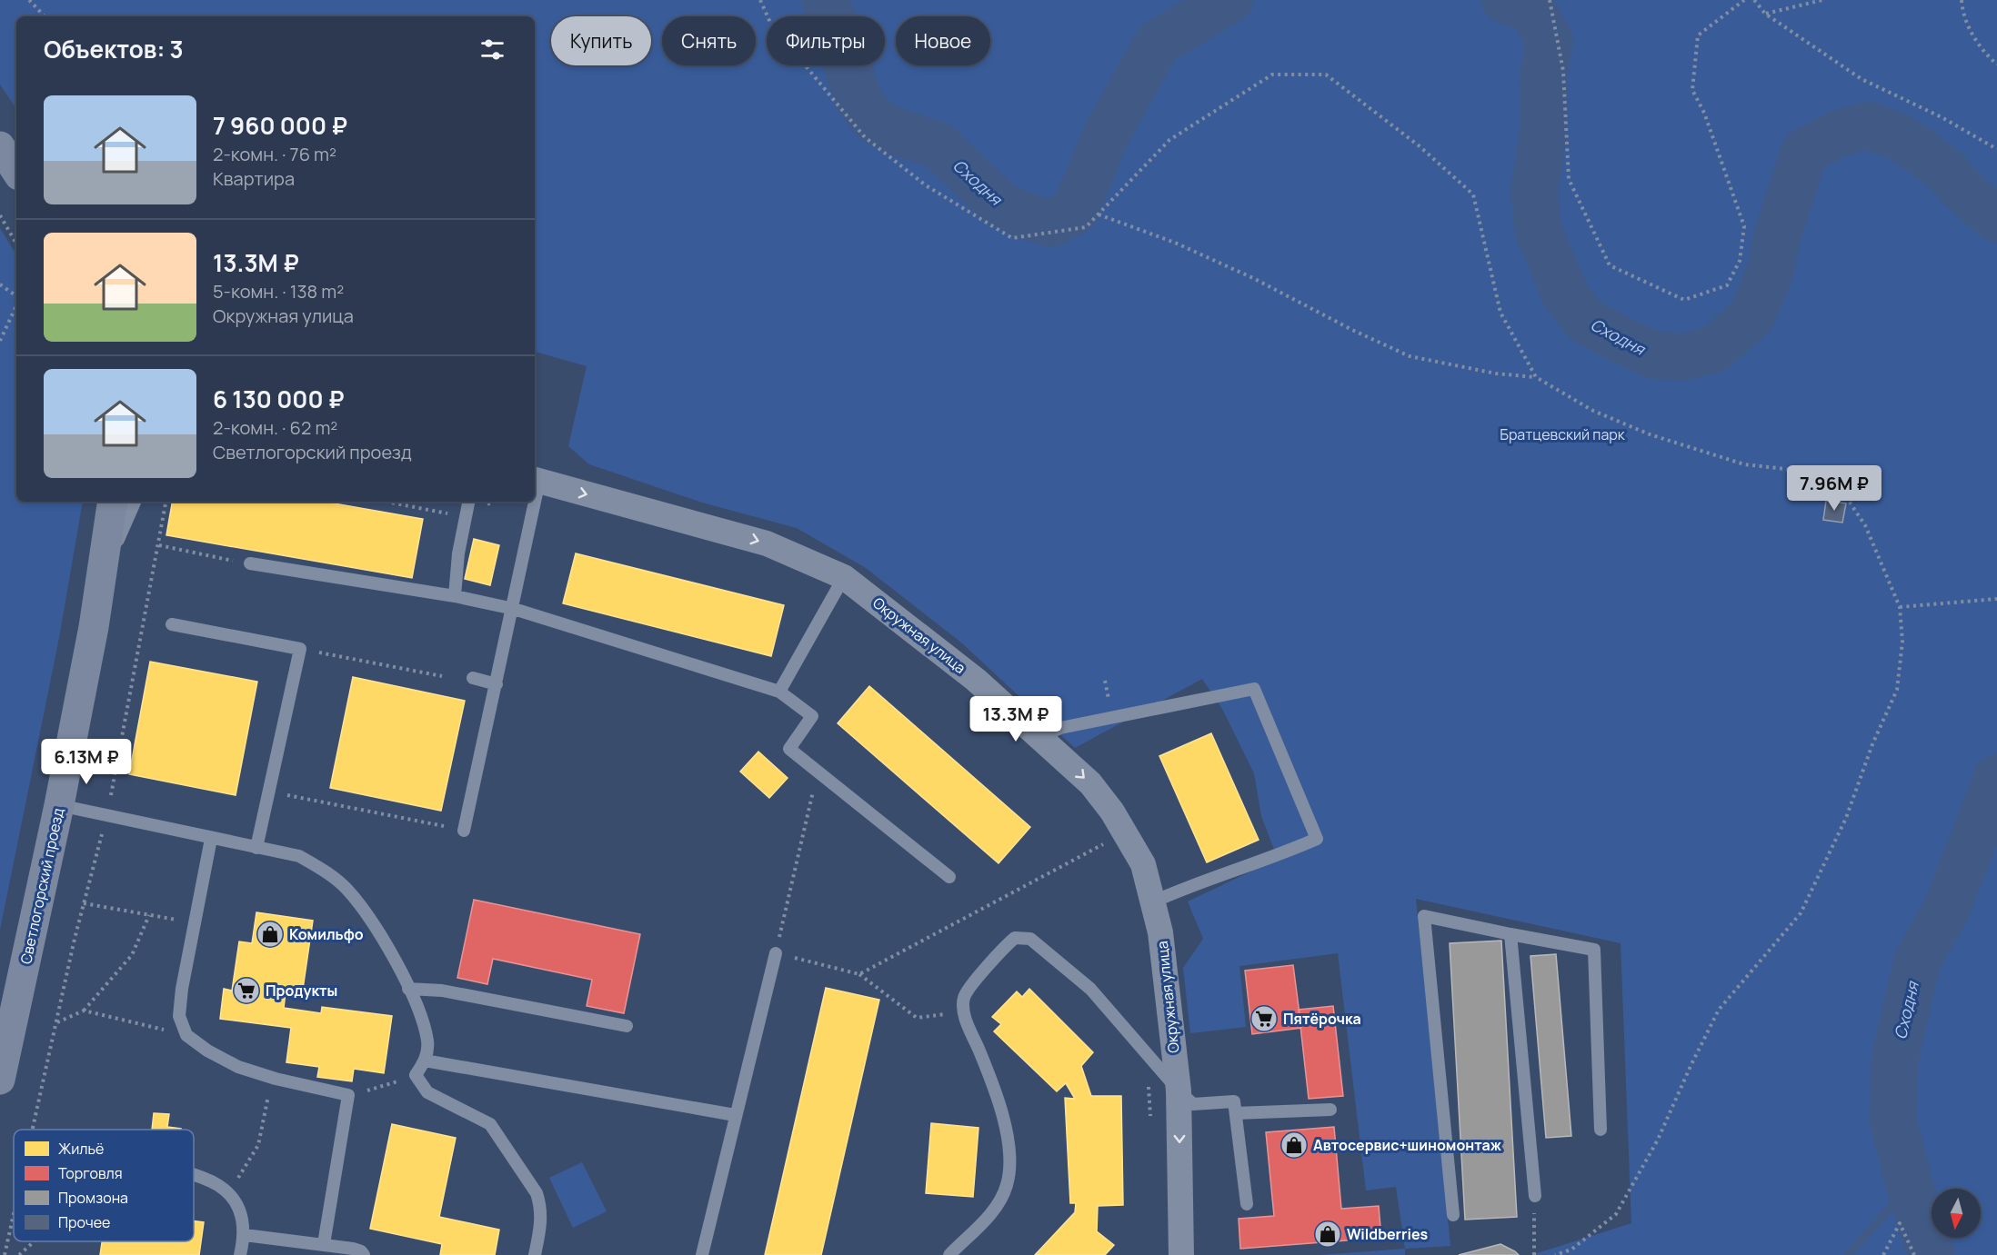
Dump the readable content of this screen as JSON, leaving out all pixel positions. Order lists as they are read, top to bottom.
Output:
{
  "streets": {
    "main road": ["Светлогорский проезд"],
    "street": ["Окружная улица"]
  },
  "one_way": ["Окружная улица"],
  "water": ["Сходня"],
  "parks": ["Братцевский парк"],
  "places": {
    "shop": ["Комильфо", "Автосервис+шиномонтаж", "Wildberries"],
    "supermarket": ["Продукты", "Пятёрочка"]
  },
  "legend": [
    "Жильё",
    "Торговля",
    "Промзона",
    "Прочее"
  ],
  "north": "bottom",
  "page": {
    "chip": [
      "Купить",
      "Снять",
      "Фильтры",
      "Новое"
    ],
    "heading": "Объектов: 3",
    "list": [
      {
        "name": "7 960 000 ₽",
        "note": "2-комн. · 76 m² · Квартира"
      },
      {
        "name": "13.3M ₽",
        "note": "5-комн. · 138 m² · Окружная улица"
      },
      {
        "name": "6 130 000 ₽",
        "note": "2-комн. · 62 m² · Светлогорский проезд"
      }
    ],
    "price": ["7.96M ₽", "13.3M ₽", "6.13M ₽"]
  }
}
